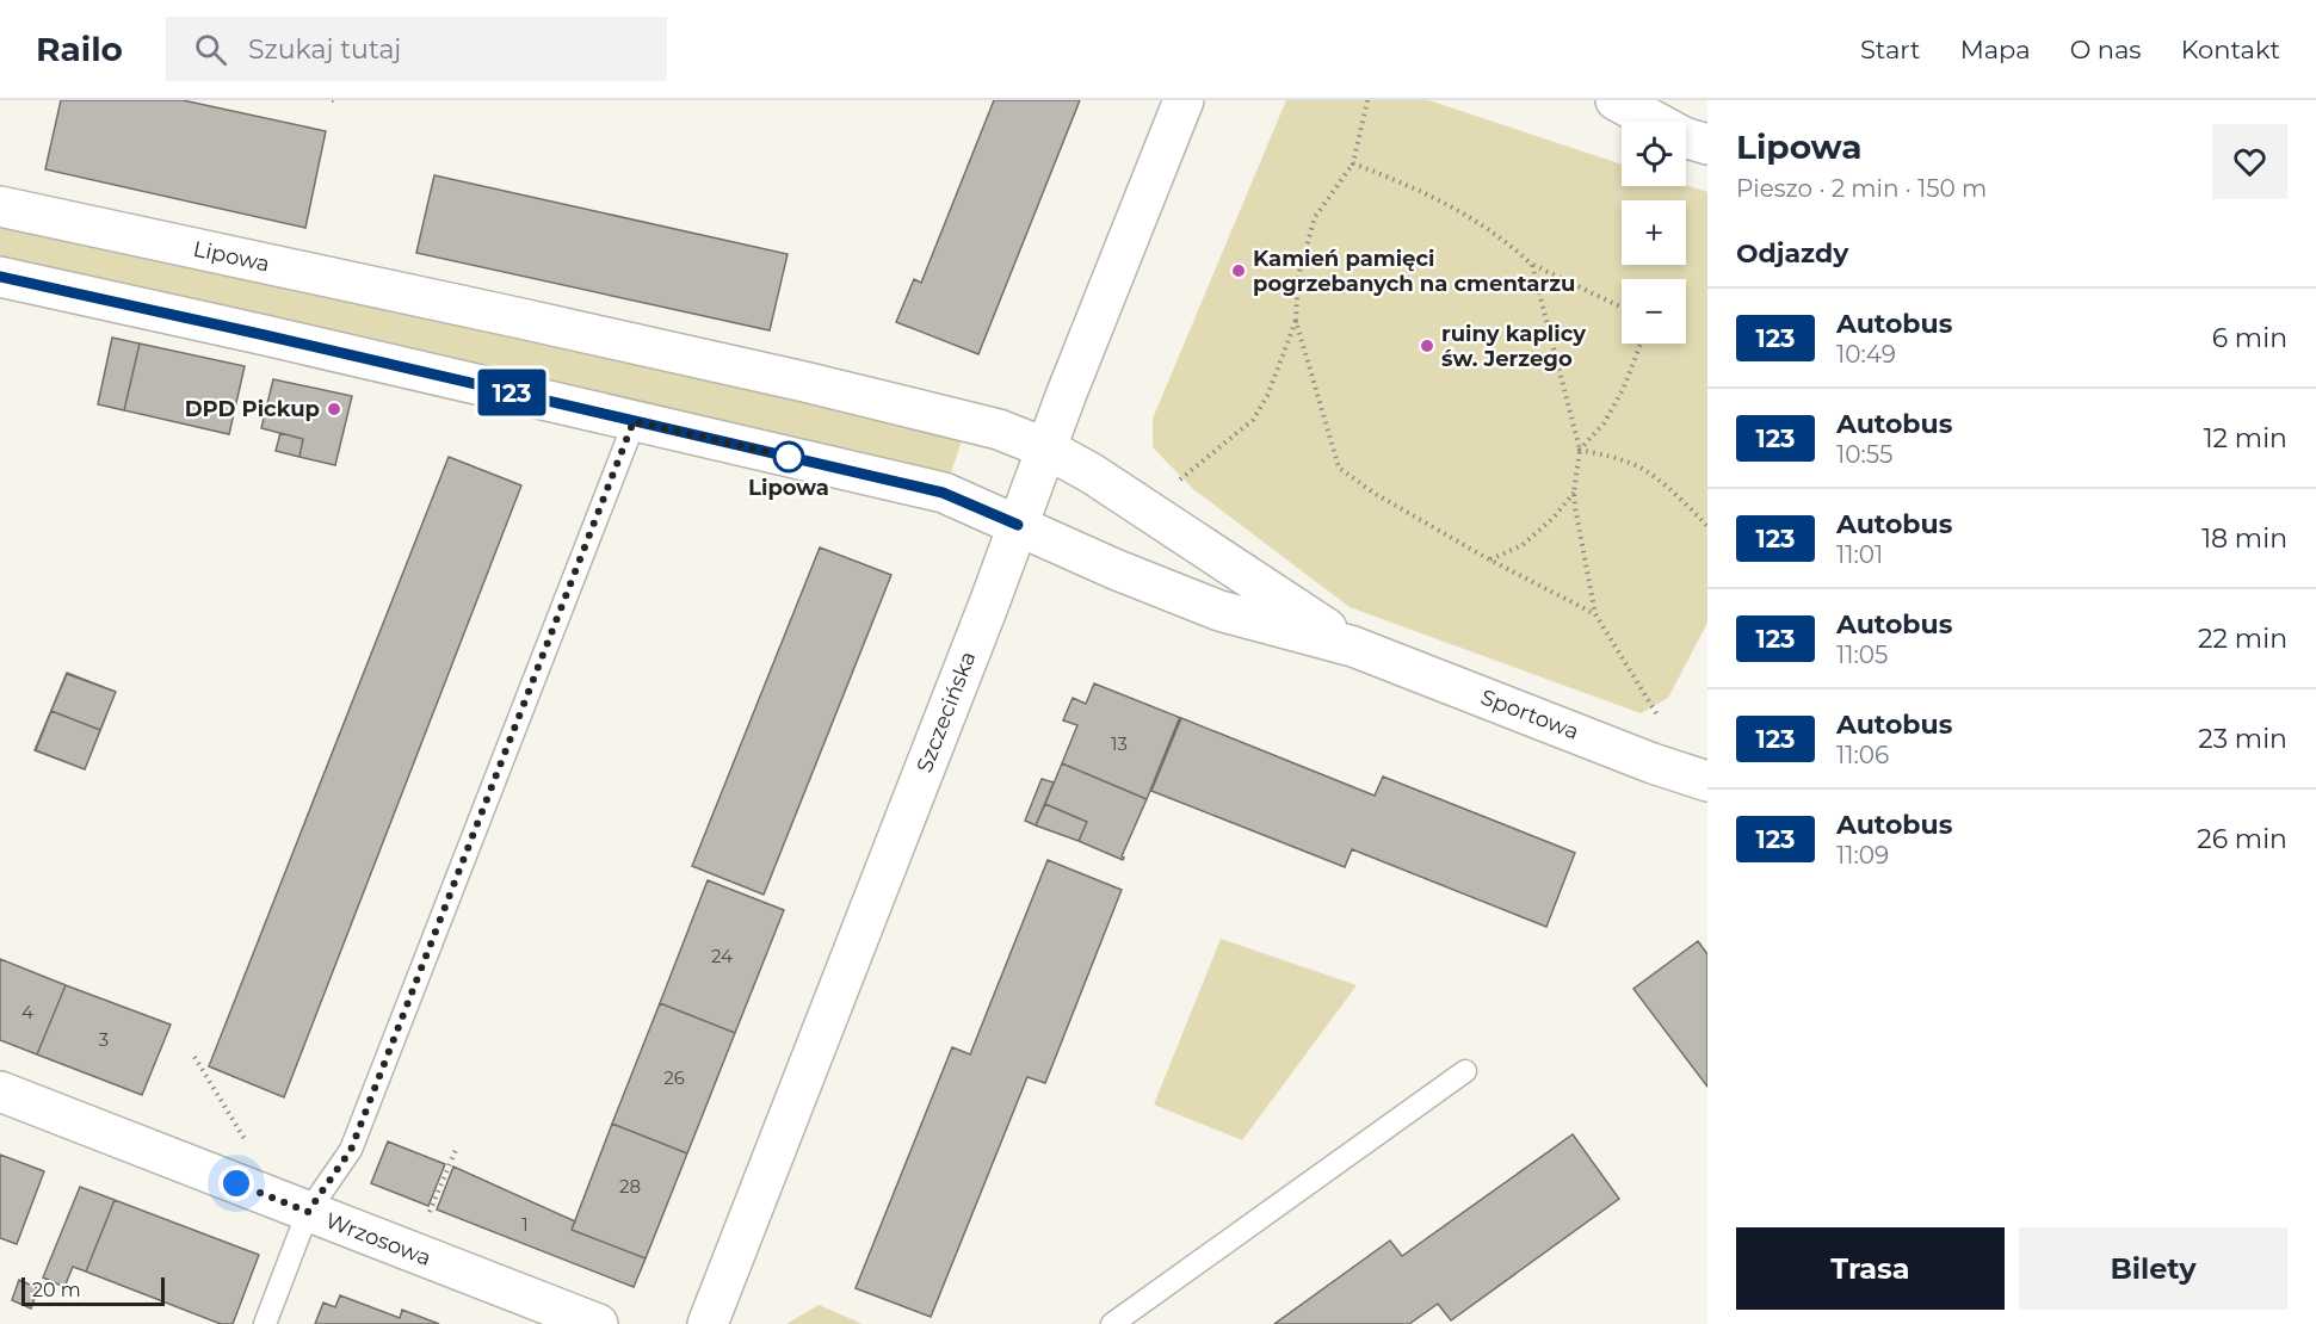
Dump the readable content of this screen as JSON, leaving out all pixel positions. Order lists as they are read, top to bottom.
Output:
{
  "streets": {
    "street": [
      "Lipowa",
      "Szczecińska",
      "Sportowa",
      "Wrzosowa"
    ]
  },
  "crossings": [
    ["Lipowa", "Szczecińska"],
    ["Lipowa", "Sportowa"],
    ["Szczecińska", "Sportowa"]
  ],
  "places": [
    "Kamień pamięci pogrzebanych na cmentarzu",
    "ruiny kaplicy św. Jerzego",
    "DPD Pickup",
    "Lipowa"
  ],
  "lines": ["bus line 123"],
  "house_numbers": [
    "13",
    "24",
    "4",
    "3",
    "26",
    "28",
    "1"
  ],
  "scale_bar": "20 m",
  "page": {
    "header": "Railo",
    "search": "Szukaj tutaj",
    "nav": [
      "Start",
      "Mapa",
      "O nas",
      "Kontakt"
    ],
    "on_map": "123",
    "heading": [
      ["Lipowa", "Pieszo · 2 min · 150 m"],
      "Odjazdy"
    ],
    "map_buttons": ["+", "−"],
    "list": [
      {
        "mark": "123",
        "name": "Autobus",
        "note": "10:49",
        "value": "6 min"
      },
      {
        "mark": "123",
        "name": "Autobus",
        "note": "10:55",
        "value": "12 min"
      },
      {
        "mark": "123",
        "name": "Autobus",
        "note": "11:01",
        "value": "18 min"
      },
      {
        "mark": "123",
        "name": "Autobus",
        "note": "11:05",
        "value": "22 min"
      },
      {
        "mark": "123",
        "name": "Autobus",
        "note": "11:06",
        "value": "23 min"
      },
      {
        "mark": "123",
        "name": "Autobus",
        "note": "11:09",
        "value": "26 min"
      }
    ],
    "buttons": ["Trasa", "Bilety"],
    "scale": "20 m"
  }
}
